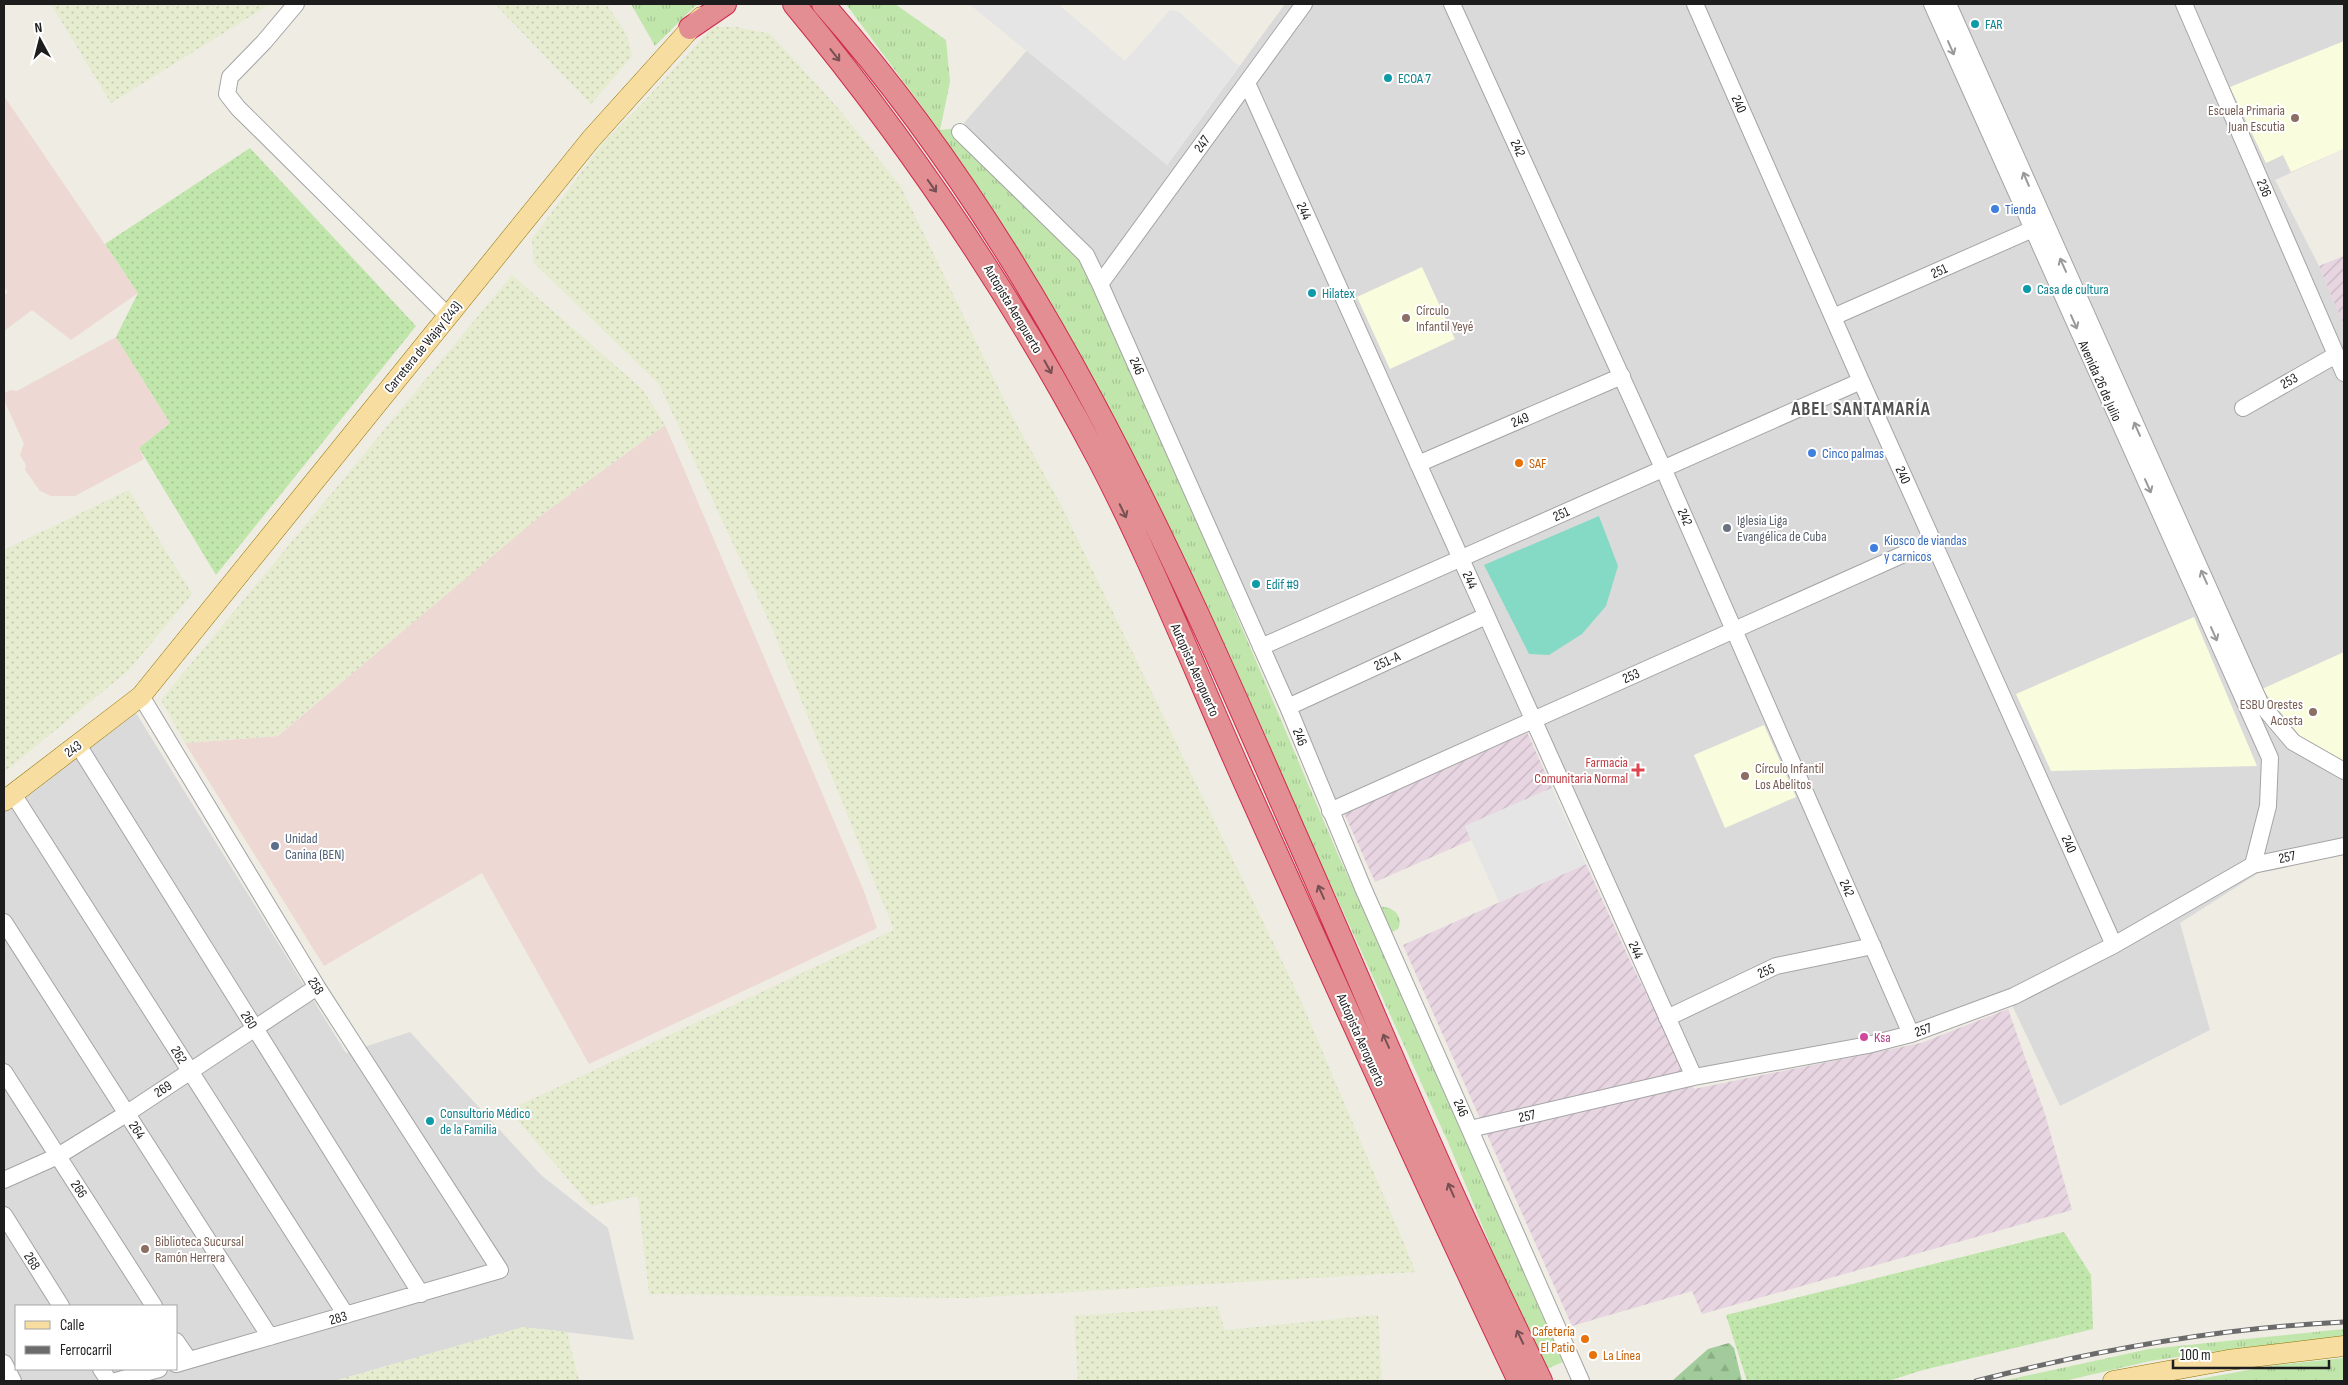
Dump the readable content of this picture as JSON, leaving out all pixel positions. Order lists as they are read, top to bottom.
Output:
{
  "streets": {
    "highway": ["Autopista Aeropuerto"],
    "main road": ["Carretera de Wajay (243)", "243"],
    "street": [
      "240",
      "247",
      "242",
      "236",
      "244",
      "251",
      "246",
      "Avenida 26 de Julio",
      "253",
      "249",
      "251-A",
      "257",
      "255",
      "258",
      "260",
      "262",
      "269",
      "264",
      "266",
      "268",
      "283"
    ]
  },
  "crossings": [
    ["240", "251"],
    ["240", "253"],
    ["240", "257"],
    ["247", "244"],
    ["247", "246"],
    ["242", "251"],
    ["242", "253"],
    ["242", "249"],
    ["242", "257"],
    ["242", "255"],
    ["236", "253"],
    ["244", "251"],
    ["244", "253"],
    ["244", "249"],
    ["244", "251-A"],
    ["244", "257"],
    ["244", "255"],
    ["251", "246"],
    ["251", "Avenida 26 de Julio"],
    ["Carretera de Wajay (243)", "243"],
    ["Carretera de Wajay (243)", "258"],
    ["246", "253"],
    ["246", "251-A"],
    ["246", "257"],
    ["Avenida 26 de Julio", "257"],
    ["243", "258"],
    ["243", "260"],
    ["243", "262"],
    ["258", "269"],
    ["258", "283"],
    ["260", "269"],
    ["260", "283"],
    ["262", "269"],
    ["262", "283"],
    ["269", "264"],
    ["269", "266"],
    ["264", "283"]
  ],
  "districts": ["ABEL SANTAMARÍA"],
  "places": {
    "other": [
      "FAR",
      "ECOA 7",
      "Escuela Primaria Juan Escutia",
      "Tienda",
      "Casa de cultura",
      "Hilatex",
      "Círculo Infantil Yeyé",
      "Cinco palmas",
      "SAF",
      "Iglesia Liga Evangélica de Cuba",
      "Kiosco de viandas y carnicos",
      "Edif #9",
      "ESBU Orestes Acosta",
      "Círculo Infantil Los Abelitos",
      "Unidad Canina (BEN)",
      "Ksa",
      "Consultorio Médico de la Familia",
      "Biblioteca Sucursal Ramón Herrera",
      "Cafetería El Patio",
      "La Línea"
    ],
    "health": ["Farmacia Comunitaria Normal"]
  },
  "legend": ["Calle", "Ferrocarril"],
  "scale_bar": "100 m",
  "north": "top"
}
